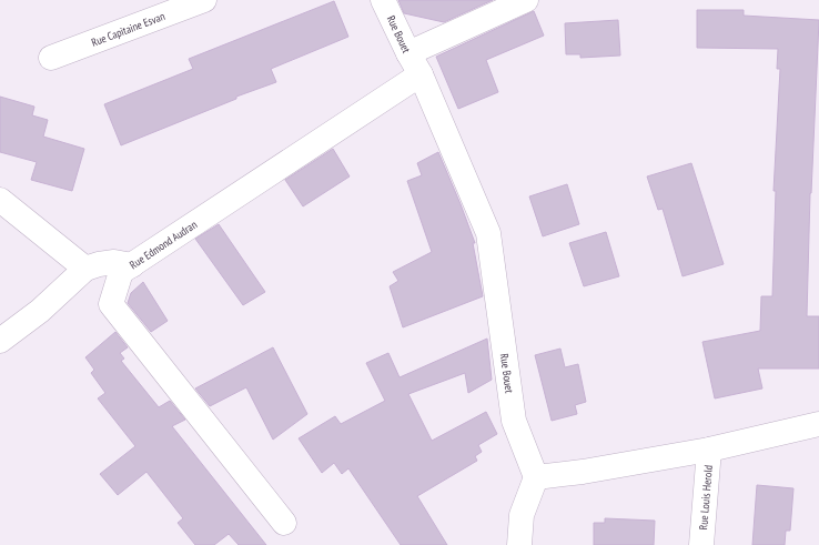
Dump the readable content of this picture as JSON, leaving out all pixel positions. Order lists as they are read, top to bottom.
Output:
{
  "streets": {
    "street": [
      "Rue Capitaine Esvan",
      "Rue Bouet",
      "Rue Edmond Audran",
      "Rue Louis Herold"
    ]
  },
  "crossings": [
    ["Rue Bouet", "Rue Edmond Audran"]
  ]
}
